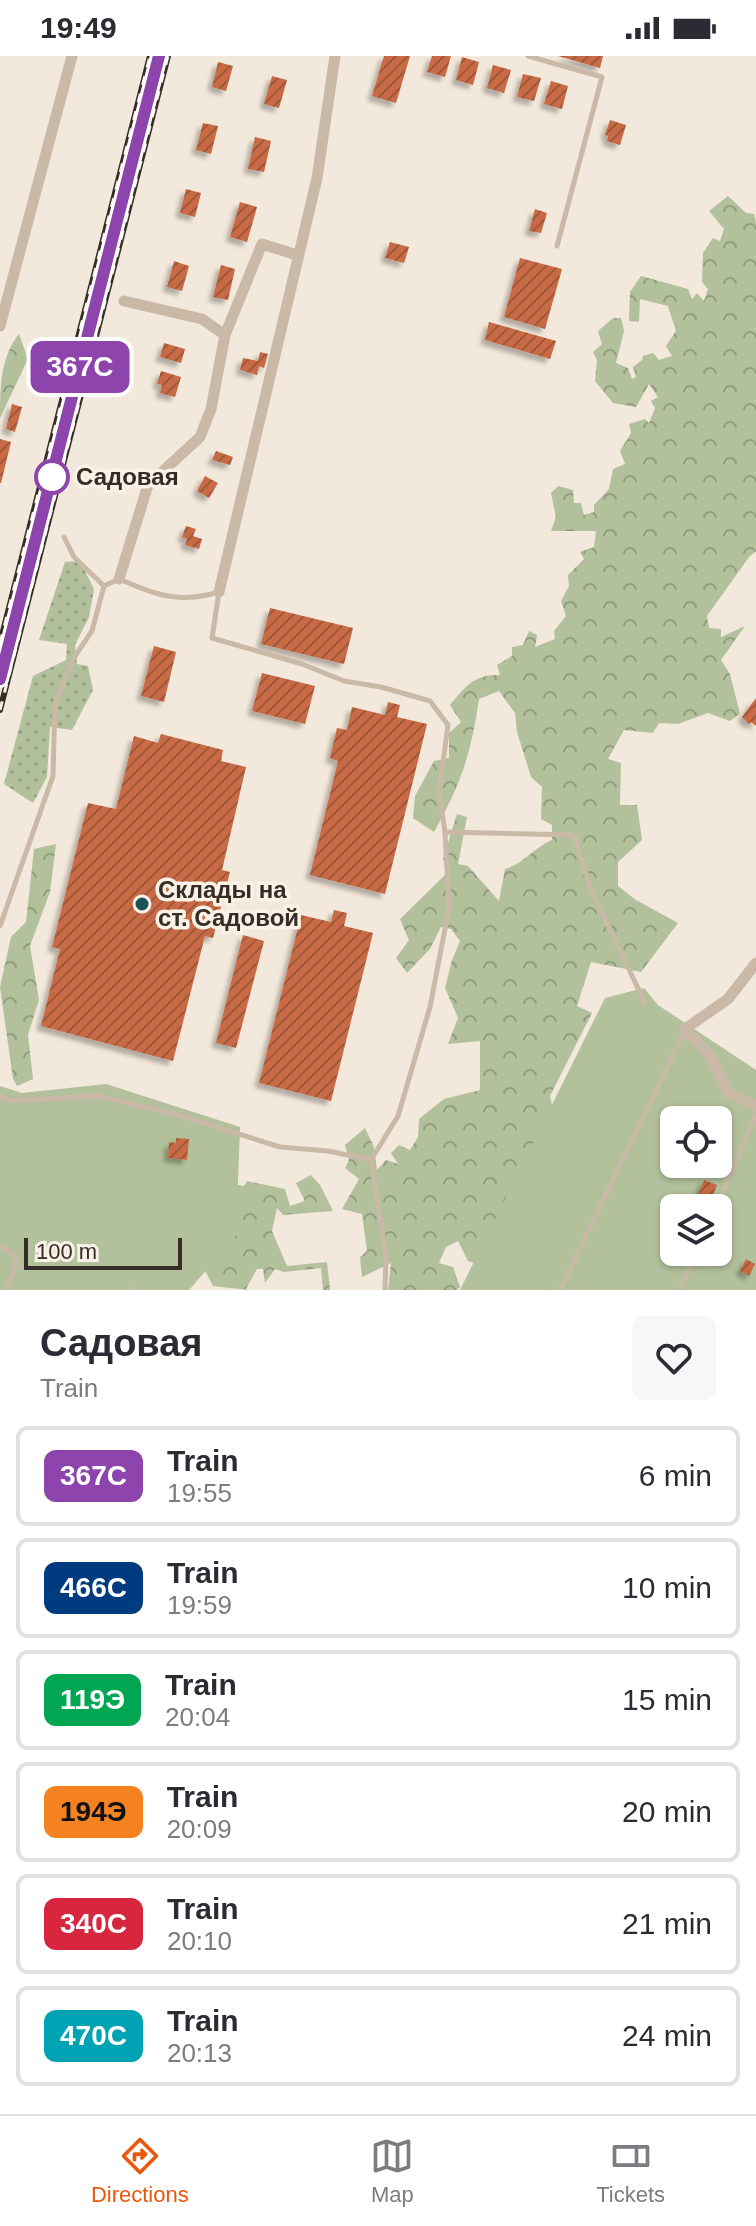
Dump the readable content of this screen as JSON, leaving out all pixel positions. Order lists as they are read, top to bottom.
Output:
{
  "places": ["Садовая", "Склады на ст. Садовой"],
  "scale_bar": "100 m",
  "page": {
    "status": "19:49",
    "on_map": "367С",
    "scale": "100 m",
    "heading": ["Садовая", "Train"],
    "list": [
      {
        "mark": "367С",
        "name": "Train",
        "note": "19:55",
        "value": "6 min"
      },
      {
        "mark": "466С",
        "name": "Train",
        "note": "19:59",
        "value": "10 min"
      },
      {
        "mark": "119Э",
        "name": "Train",
        "note": "20:04",
        "value": "15 min"
      },
      {
        "mark": "194Э",
        "name": "Train",
        "note": "20:09",
        "value": "20 min"
      },
      {
        "mark": "340С",
        "name": "Train",
        "note": "20:10",
        "value": "21 min"
      },
      {
        "mark": "470С",
        "name": "Train",
        "note": "20:13",
        "value": "24 min"
      }
    ],
    "tabs": ["Directions", "Map", "Tickets"]
  }
}
